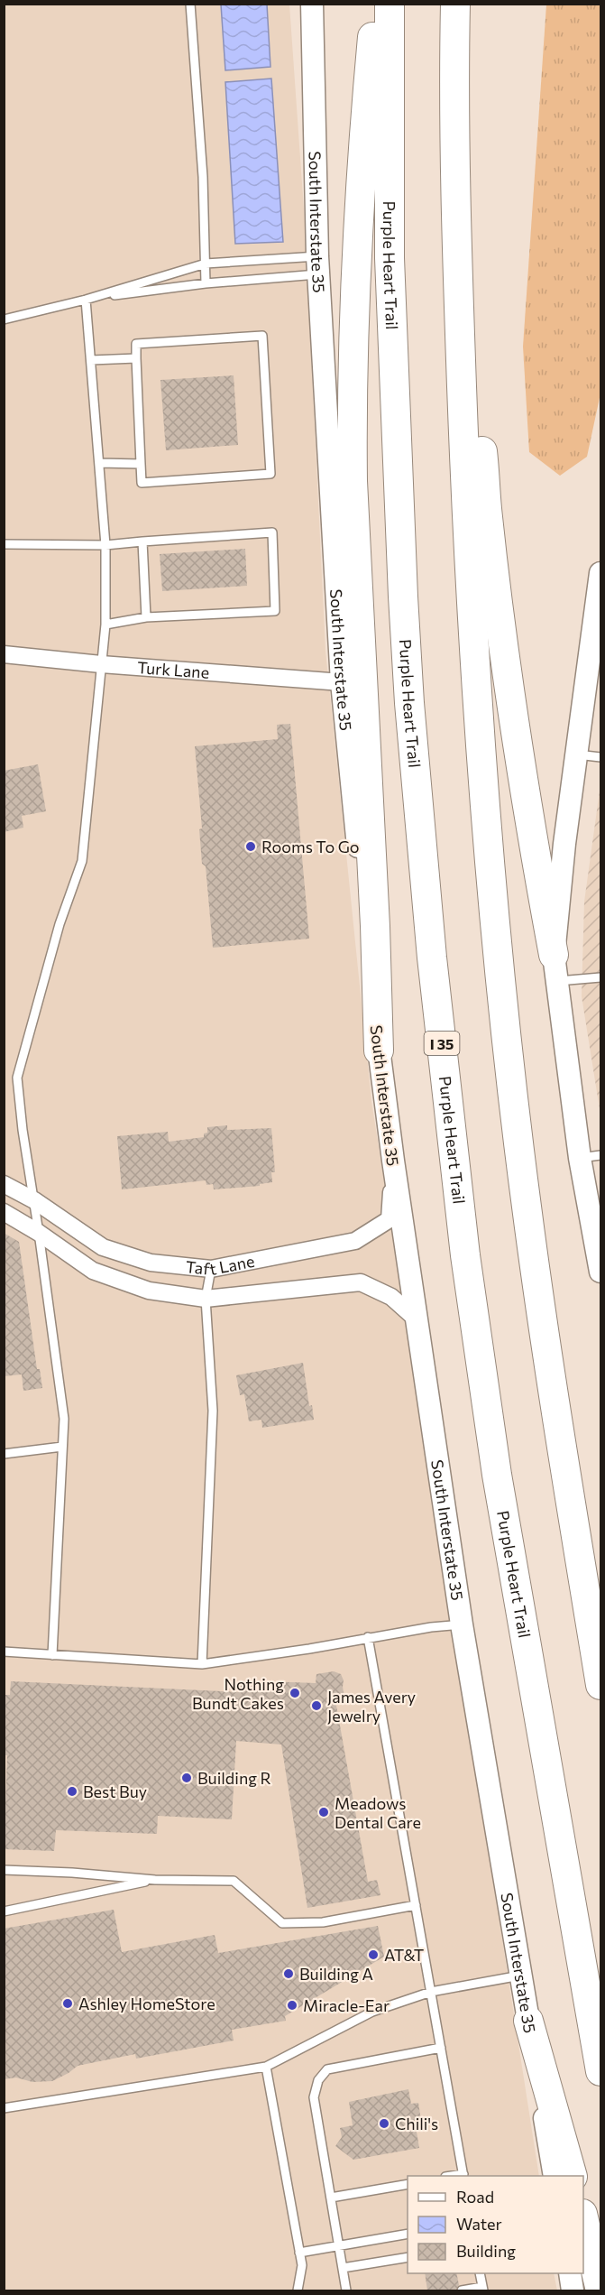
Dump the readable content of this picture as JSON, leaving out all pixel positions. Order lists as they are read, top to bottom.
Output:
{
  "streets": {
    "highway": ["Purple Heart Trail", "I 35"],
    "main road": ["South Interstate 35"],
    "street": ["Turk Lane", "Taft Lane"]
  },
  "crossings": [
    ["South Interstate 35", "Turk Lane"],
    ["South Interstate 35", "Taft Lane"]
  ],
  "places": [
    "Rooms To Go",
    "Nothing Bundt Cakes",
    "James Avery Jewelry",
    "Building R",
    "Best Buy",
    "Meadows Dental Care",
    "AT&T",
    "Building A",
    "Ashley HomeStore",
    "Miracle-Ear",
    "Chili's"
  ],
  "legend": ["Road", "Water", "Building"]
}
